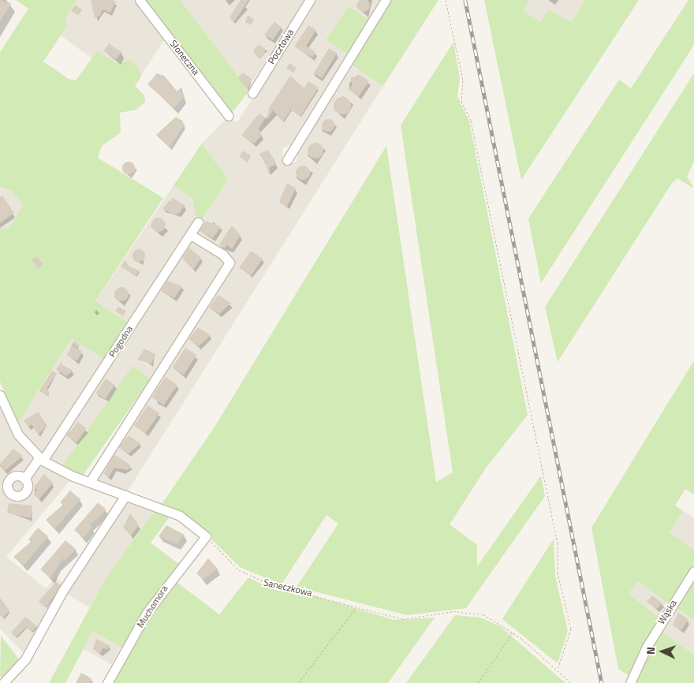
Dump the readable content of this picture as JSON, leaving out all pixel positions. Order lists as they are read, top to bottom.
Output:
{
  "streets": {
    "street": [
      "Pocztowa",
      "Słoneczna",
      "Pogodna",
      "Muchomora",
      "Wąska"
    ],
    "path": ["Saneczkowa"]
  },
  "crossings": [
    ["Saneczkowa", "Muchomora"]
  ],
  "north": "left"
}
